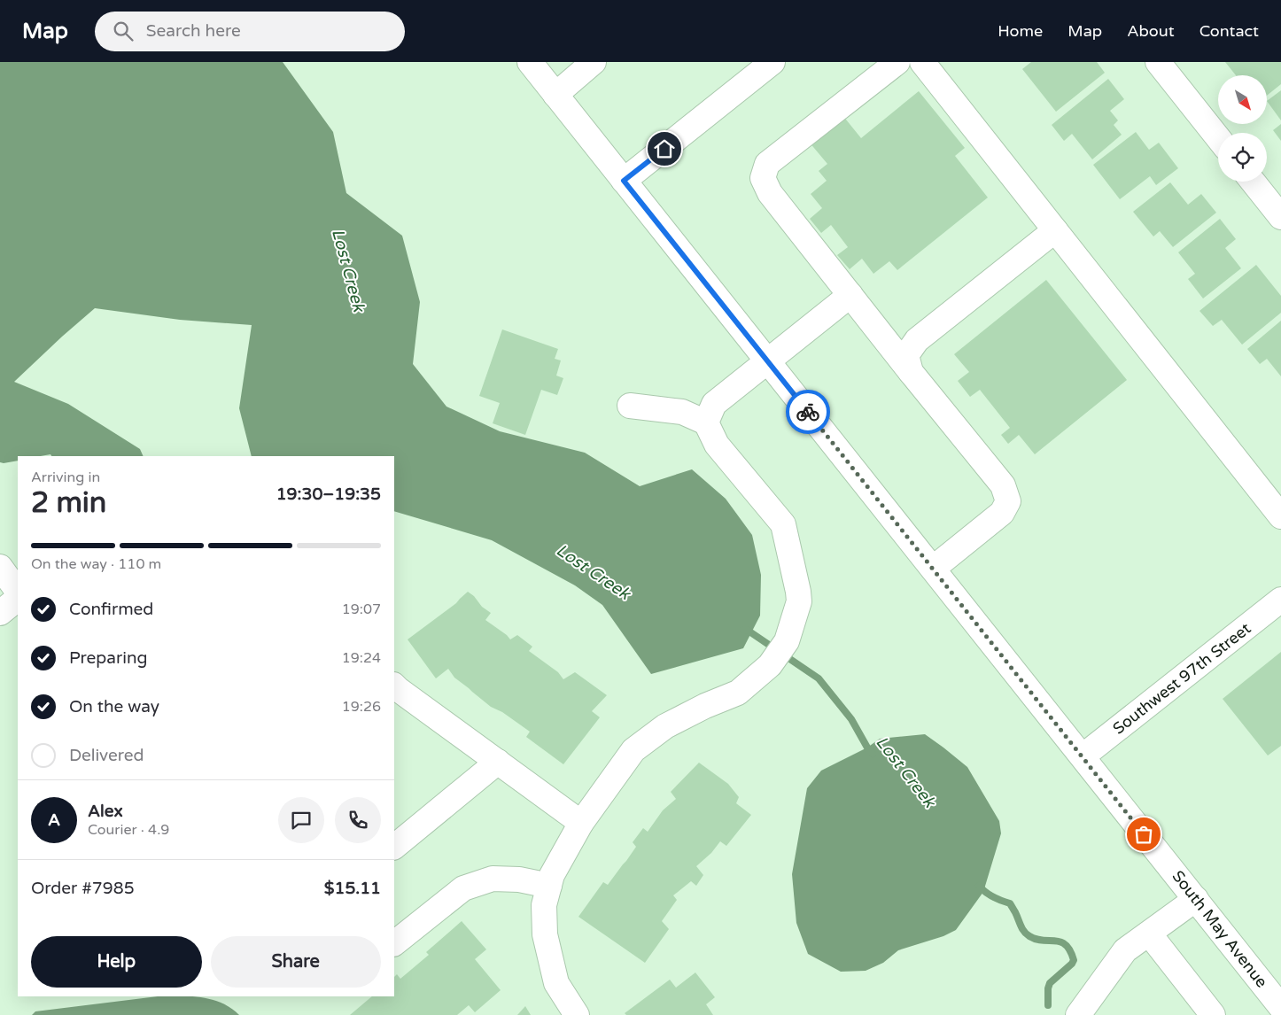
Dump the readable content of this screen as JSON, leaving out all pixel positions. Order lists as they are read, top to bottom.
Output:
{
  "streets": {
    "main road": ["Southwest 97th Street", "South May Avenue"]
  },
  "crossings": [
    ["Southwest 97th Street", "South May Avenue"]
  ],
  "water": ["Lost Creek"],
  "north": "bottom right",
  "page": {
    "header": "Map",
    "search": "Search here",
    "nav": [
      "Home",
      "Map",
      "About",
      "Contact"
    ],
    "heading": ["2 min", "Arriving in", "19:30–19:35"],
    "panel": [
      "Alex",
      "Courier · 4.9",
      "Order #7985",
      "$15.11"
    ],
    "bar": "On the way · 110 m",
    "list": [
      ["Confirmed", "19:07"],
      ["Preparing", "19:24"],
      ["On the way", "19:26"],
      "Delivered"
    ],
    "round": "A",
    "buttons": ["Help", "Share"]
  }
}
